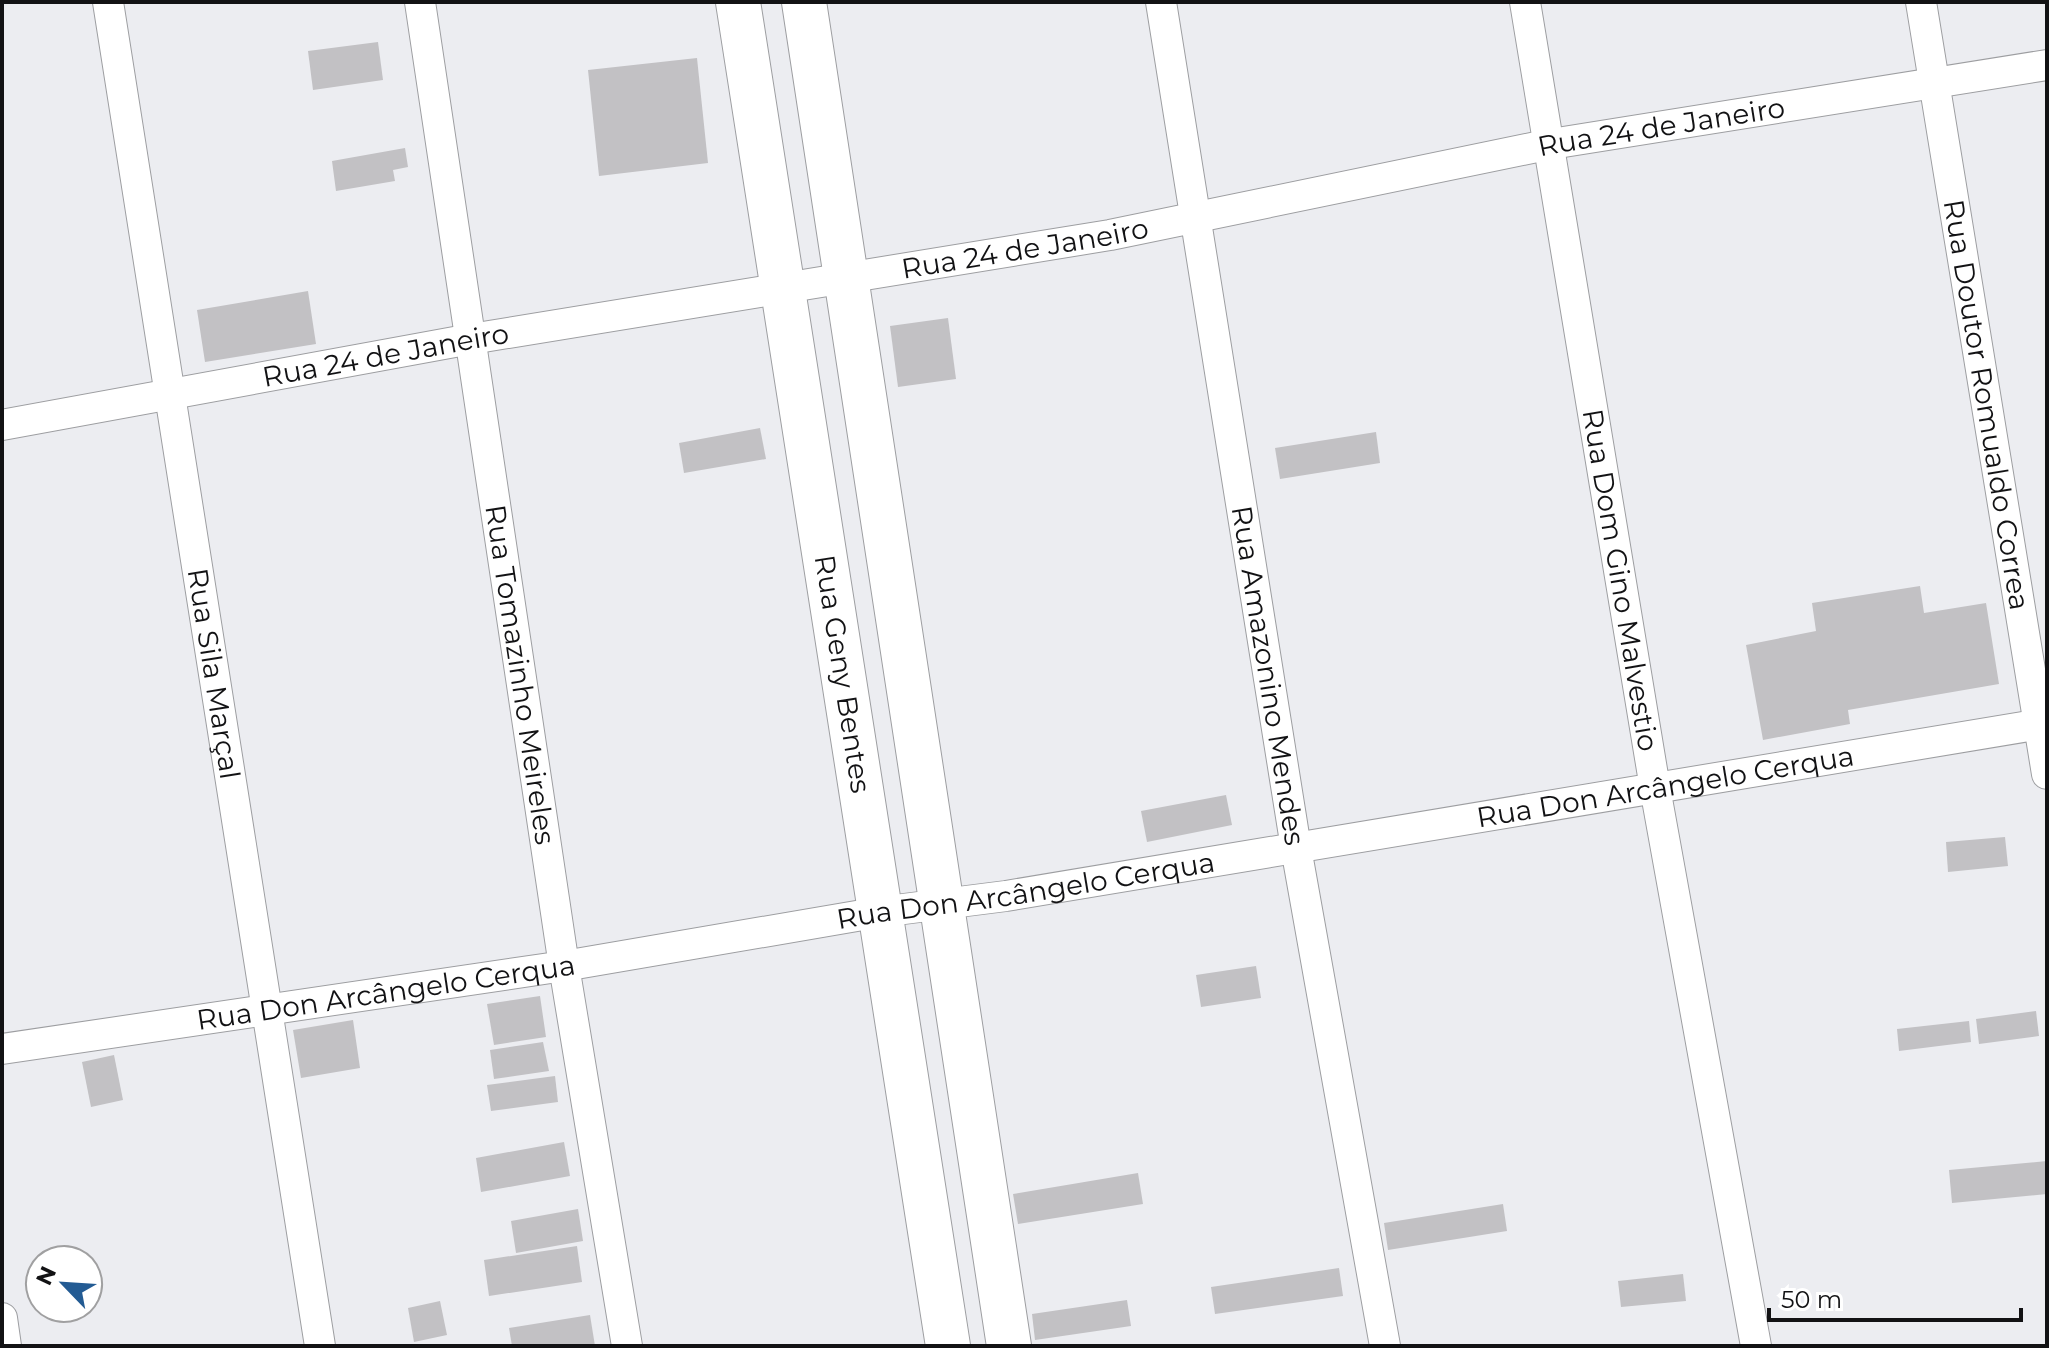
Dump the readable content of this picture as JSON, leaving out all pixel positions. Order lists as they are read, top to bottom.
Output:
{
  "streets": {
    "street": [
      "Rua 24 de Janeiro",
      "Rua Doutor Romualdo Correa",
      "Rua Dom Gino Malvestio",
      "Rua Sila Marçal",
      "Rua Tomazinho Meireles",
      "Rua Geny Bentes",
      "Rua Amazonino Mendes",
      "Rua Don Arcângelo Cerqua"
    ]
  },
  "crossings": [
    ["Rua 24 de Janeiro", "Rua Doutor Romualdo Correa"],
    ["Rua 24 de Janeiro", "Rua Dom Gino Malvestio"],
    ["Rua 24 de Janeiro", "Rua Sila Marçal"],
    ["Rua 24 de Janeiro", "Rua Tomazinho Meireles"],
    ["Rua 24 de Janeiro", "Rua Geny Bentes"],
    ["Rua 24 de Janeiro", "Rua Amazonino Mendes"],
    ["Rua Doutor Romualdo Correa", "Rua Don Arcângelo Cerqua"],
    ["Rua Dom Gino Malvestio", "Rua Don Arcângelo Cerqua"],
    ["Rua Sila Marçal", "Rua Don Arcângelo Cerqua"],
    ["Rua Tomazinho Meireles", "Rua Don Arcângelo Cerqua"],
    ["Rua Geny Bentes", "Rua Don Arcângelo Cerqua"],
    ["Rua Amazonino Mendes", "Rua Don Arcângelo Cerqua"]
  ],
  "scale_bar": "50 m",
  "north": "top left"
}
